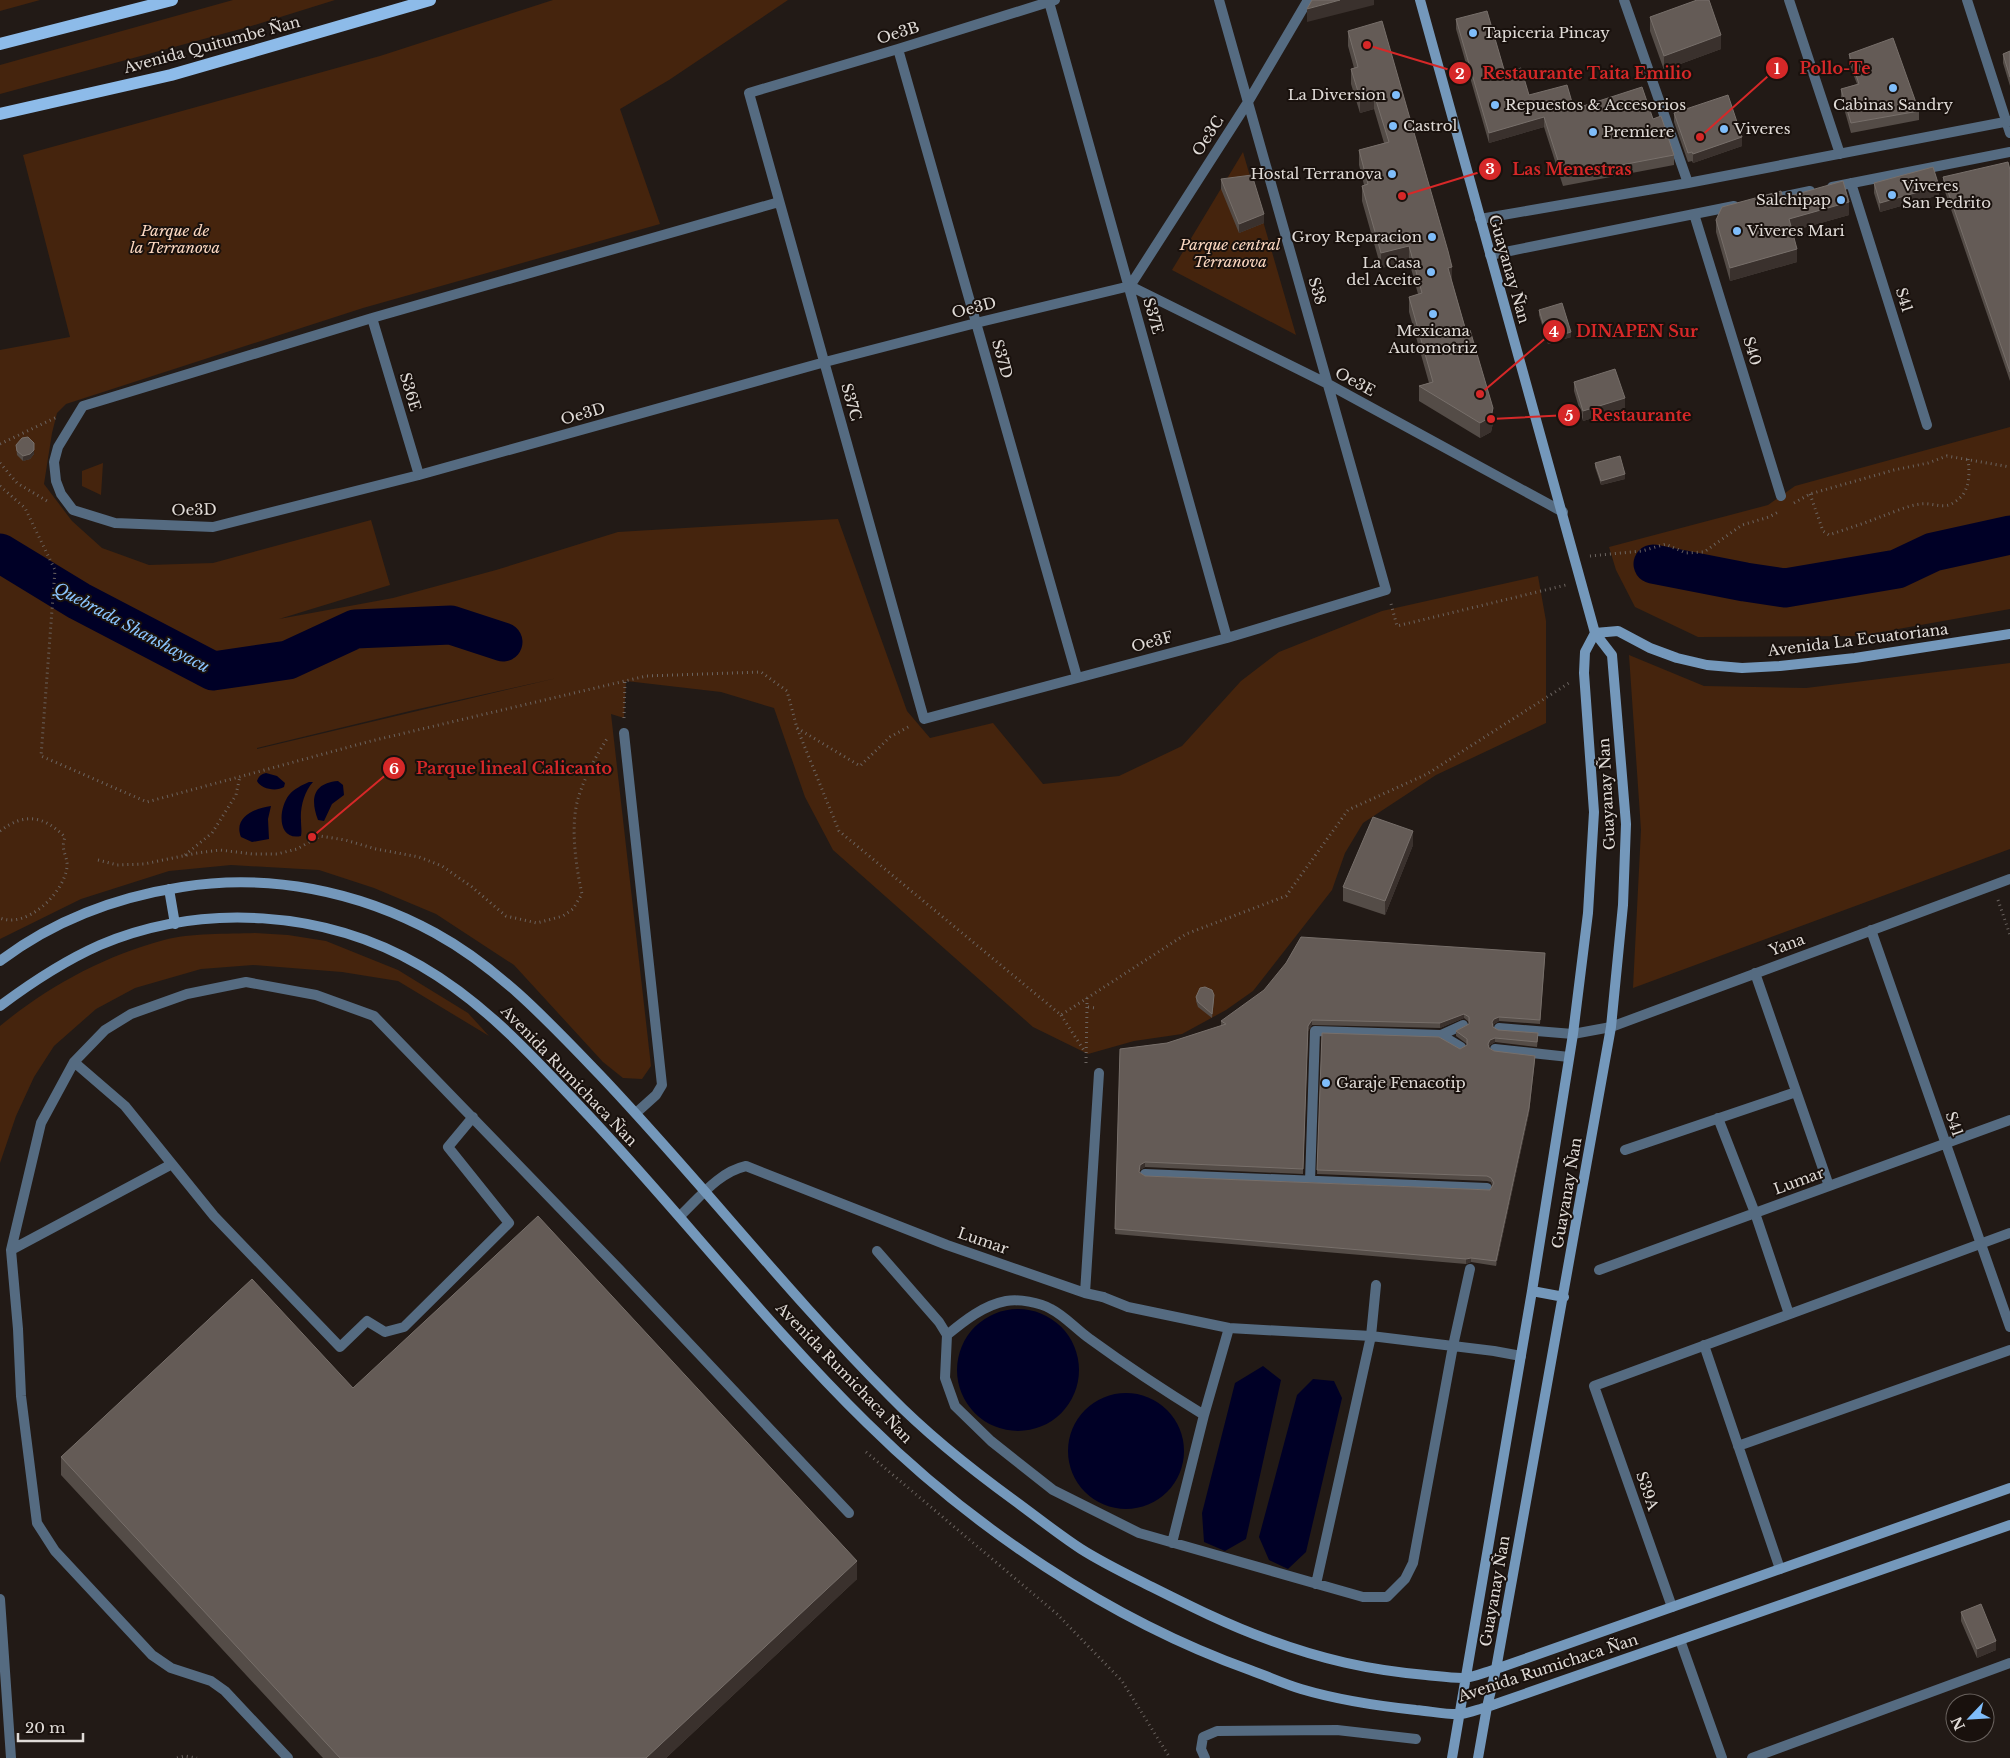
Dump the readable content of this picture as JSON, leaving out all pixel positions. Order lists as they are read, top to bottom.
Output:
{
  "streets": {
    "main road": [
      "Avenida Quitumbe Ñan",
      "Guayanay Ñan",
      "Avenida La Ecuatoriana",
      "Avenida Rumichaca Ñan"
    ],
    "street": [
      "Oe3B",
      "Oe3C",
      "S38",
      "S41",
      "Oe3D",
      "S37E",
      "S40",
      "S37D",
      "Oe3E",
      "S36E",
      "S37C",
      "Oe3F",
      "Yana",
      "Lumar",
      "S39A"
    ]
  },
  "crossings": [
    ["Oe3B", "S37E"],
    ["Oe3B", "S37D"],
    ["Oe3B", "S37C"],
    ["Oe3C", "S38"],
    ["Oe3C", "Oe3D"],
    ["Oe3C", "S37E"],
    ["Oe3C", "Oe3E"],
    ["Guayanay Ñan", "Oe3E"],
    ["Guayanay Ñan", "Avenida La Ecuatoriana"],
    ["Guayanay Ñan", "Yana"],
    ["Guayanay Ñan", "Avenida Rumichaca Ñan"],
    ["Guayanay Ñan", "Lumar"],
    ["S38", "Oe3E"],
    ["S38", "Oe3F"],
    ["S41", "Yana"],
    ["S41", "Lumar"],
    ["Oe3D", "S37E"],
    ["Oe3D", "S37D"],
    ["Oe3D", "Oe3E"],
    ["Oe3D", "S36E"],
    ["Oe3D", "S37C"],
    ["S37E", "Oe3E"],
    ["S37E", "Oe3F"],
    ["S37D", "Oe3F"],
    ["S37C", "Oe3F"],
    ["Avenida Rumichaca Ñan", "Lumar"],
    ["Avenida Rumichaca Ñan", "S39A"]
  ],
  "water": ["Quebrada Shanshayacu"],
  "parks": ["Parque de la Terranova", "Parque central Terranova"],
  "places": [
    "Tapiceria Pincay",
    "Restaurante Taita Emilio",
    "Cabinas Sandry",
    "La Diversion",
    "Repuestos & Accesorios",
    "Castrol",
    "Viveres",
    "Premiere",
    "Pollo-Te",
    "Hostal Terranova",
    "Viveres San Pedrito",
    "Las Menestras",
    "Salchipap",
    "Viveres Mari",
    "Groy Reparacion",
    "La Casa del Aceite",
    "Mexicana Automotriz",
    "DINAPEN Sur",
    "Restaurante",
    "Parque lineal Calicanto",
    "Garaje Fenacotip"
  ],
  "scale_bar": "20 m",
  "north": "bottom left"
}
